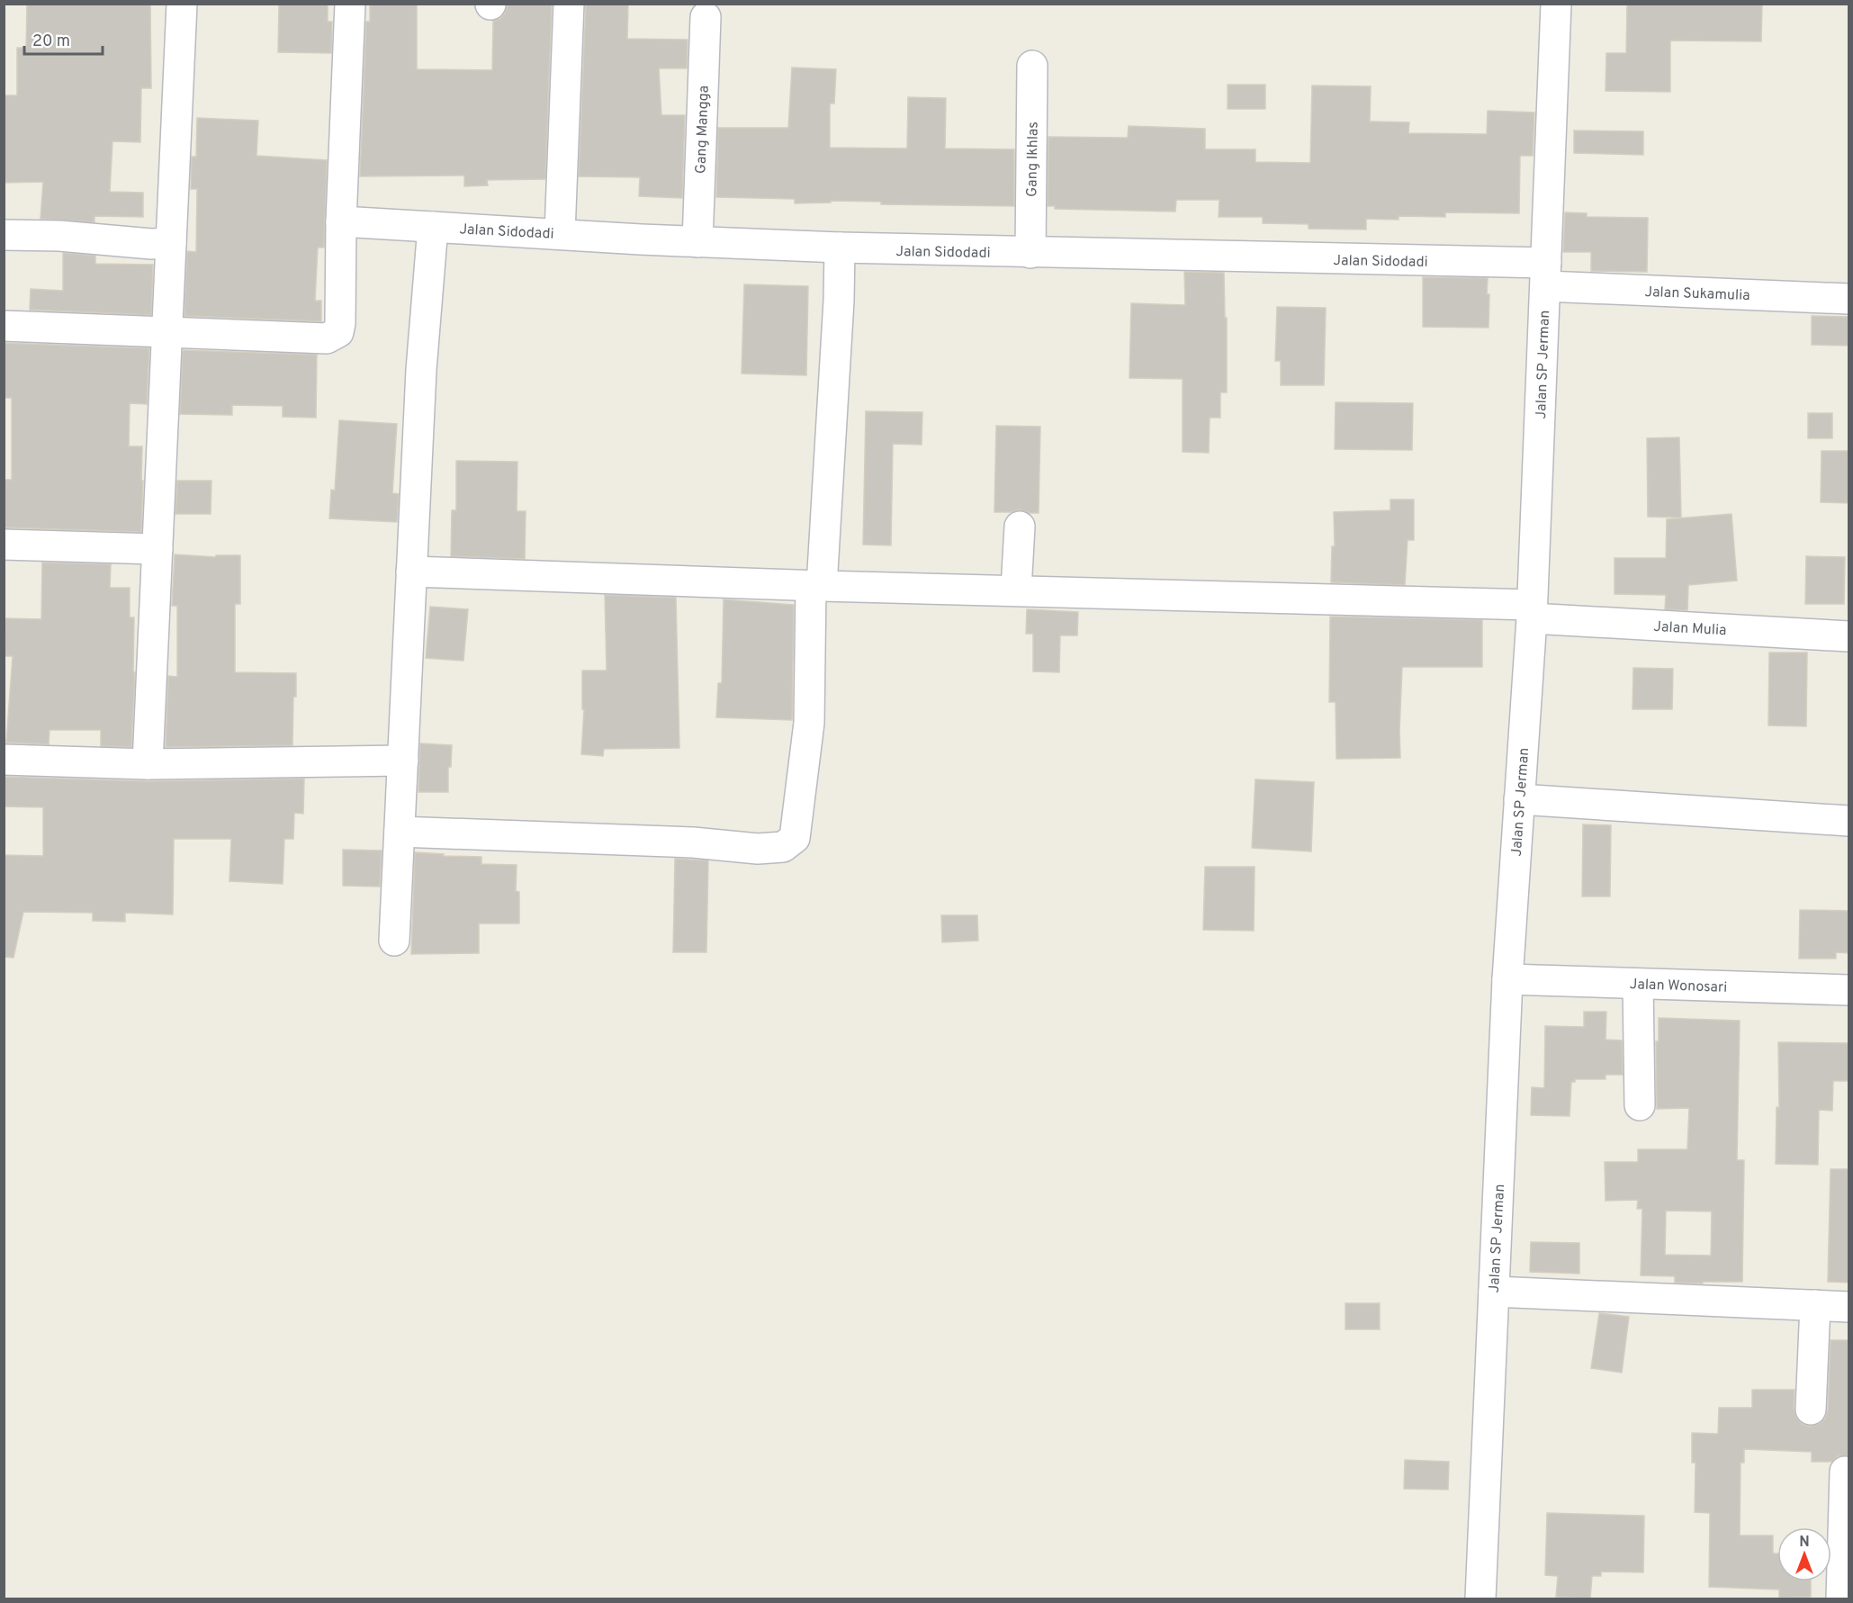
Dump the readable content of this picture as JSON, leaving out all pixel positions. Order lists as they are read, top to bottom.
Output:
{
  "streets": {
    "street": [
      "Gang Mangga",
      "Gang Ikhlas",
      "Jalan Sidodadi",
      "Jalan Sukamulia",
      "Jalan SP Jerman",
      "Jalan Mulia",
      "Jalan Wonosari"
    ]
  },
  "crossings": [
    ["Gang Mangga", "Jalan Sidodadi"],
    ["Gang Ikhlas", "Jalan Sidodadi"],
    ["Jalan Sidodadi", "Jalan Sukamulia"],
    ["Jalan Sidodadi", "Jalan SP Jerman"],
    ["Jalan Sukamulia", "Jalan SP Jerman"],
    ["Jalan SP Jerman", "Jalan Mulia"],
    ["Jalan SP Jerman", "Jalan Wonosari"]
  ],
  "scale_bar": "20 m",
  "north": "top"
}
